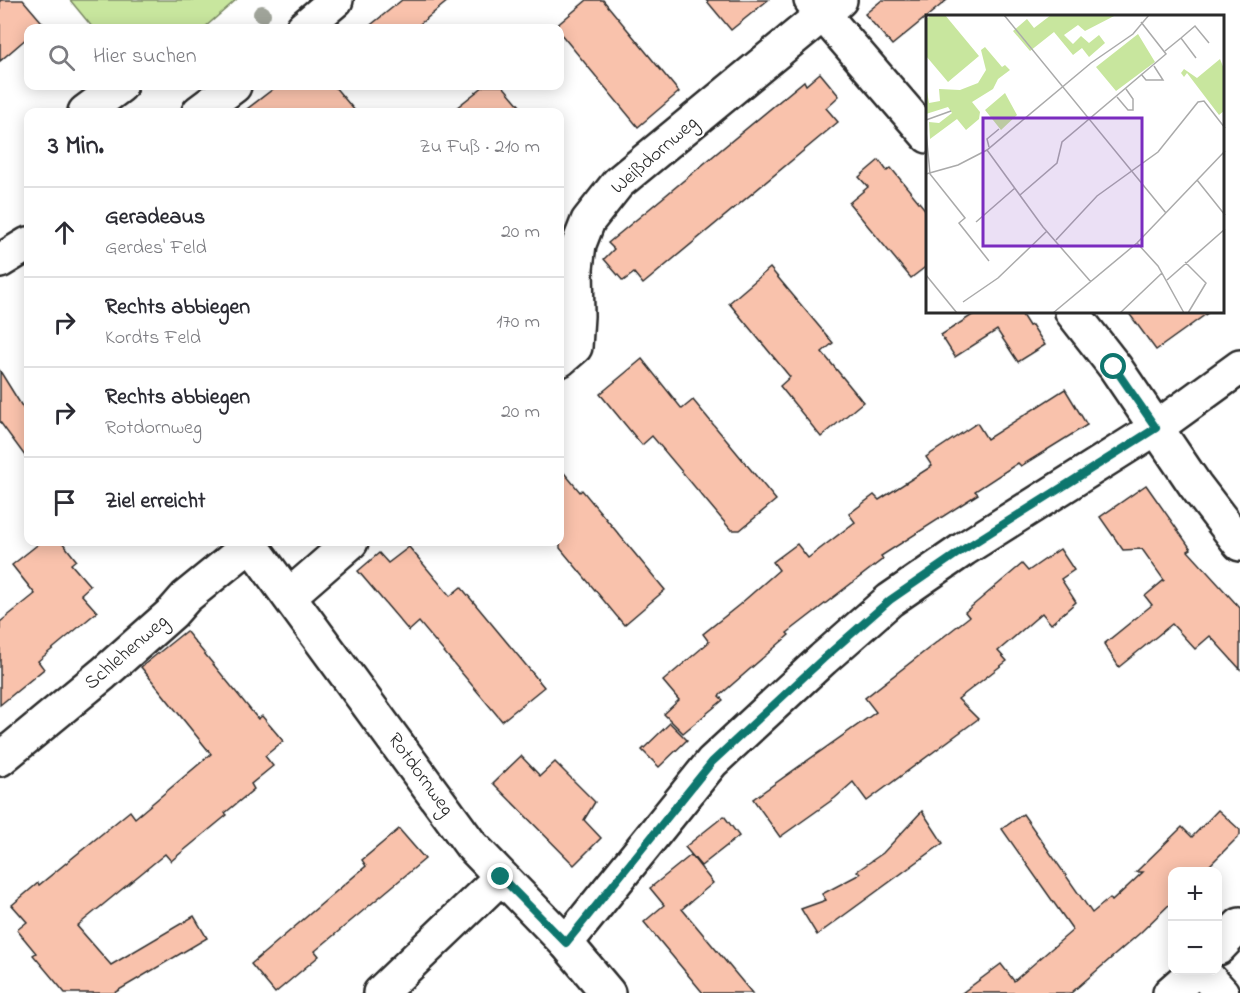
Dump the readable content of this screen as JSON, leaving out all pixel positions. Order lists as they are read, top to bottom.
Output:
{
  "streets": {
    "street": ["Weißdornweg", "Schlehenweg", "Rotdornweg"]
  },
  "page": {
    "search": "Hier suchen",
    "heading": ["3 Min.", "Zu Fuß · 210 m"],
    "list": [
      ["Geradeaus", "Gerdes' Feld", "20 m"],
      ["Rechts abbiegen", "Kordts Feld", "170 m"],
      ["Rechts abbiegen", "Rotdornweg", "20 m"],
      "Ziel erreicht"
    ],
    "map_buttons": ["+", "−"]
  }
}
